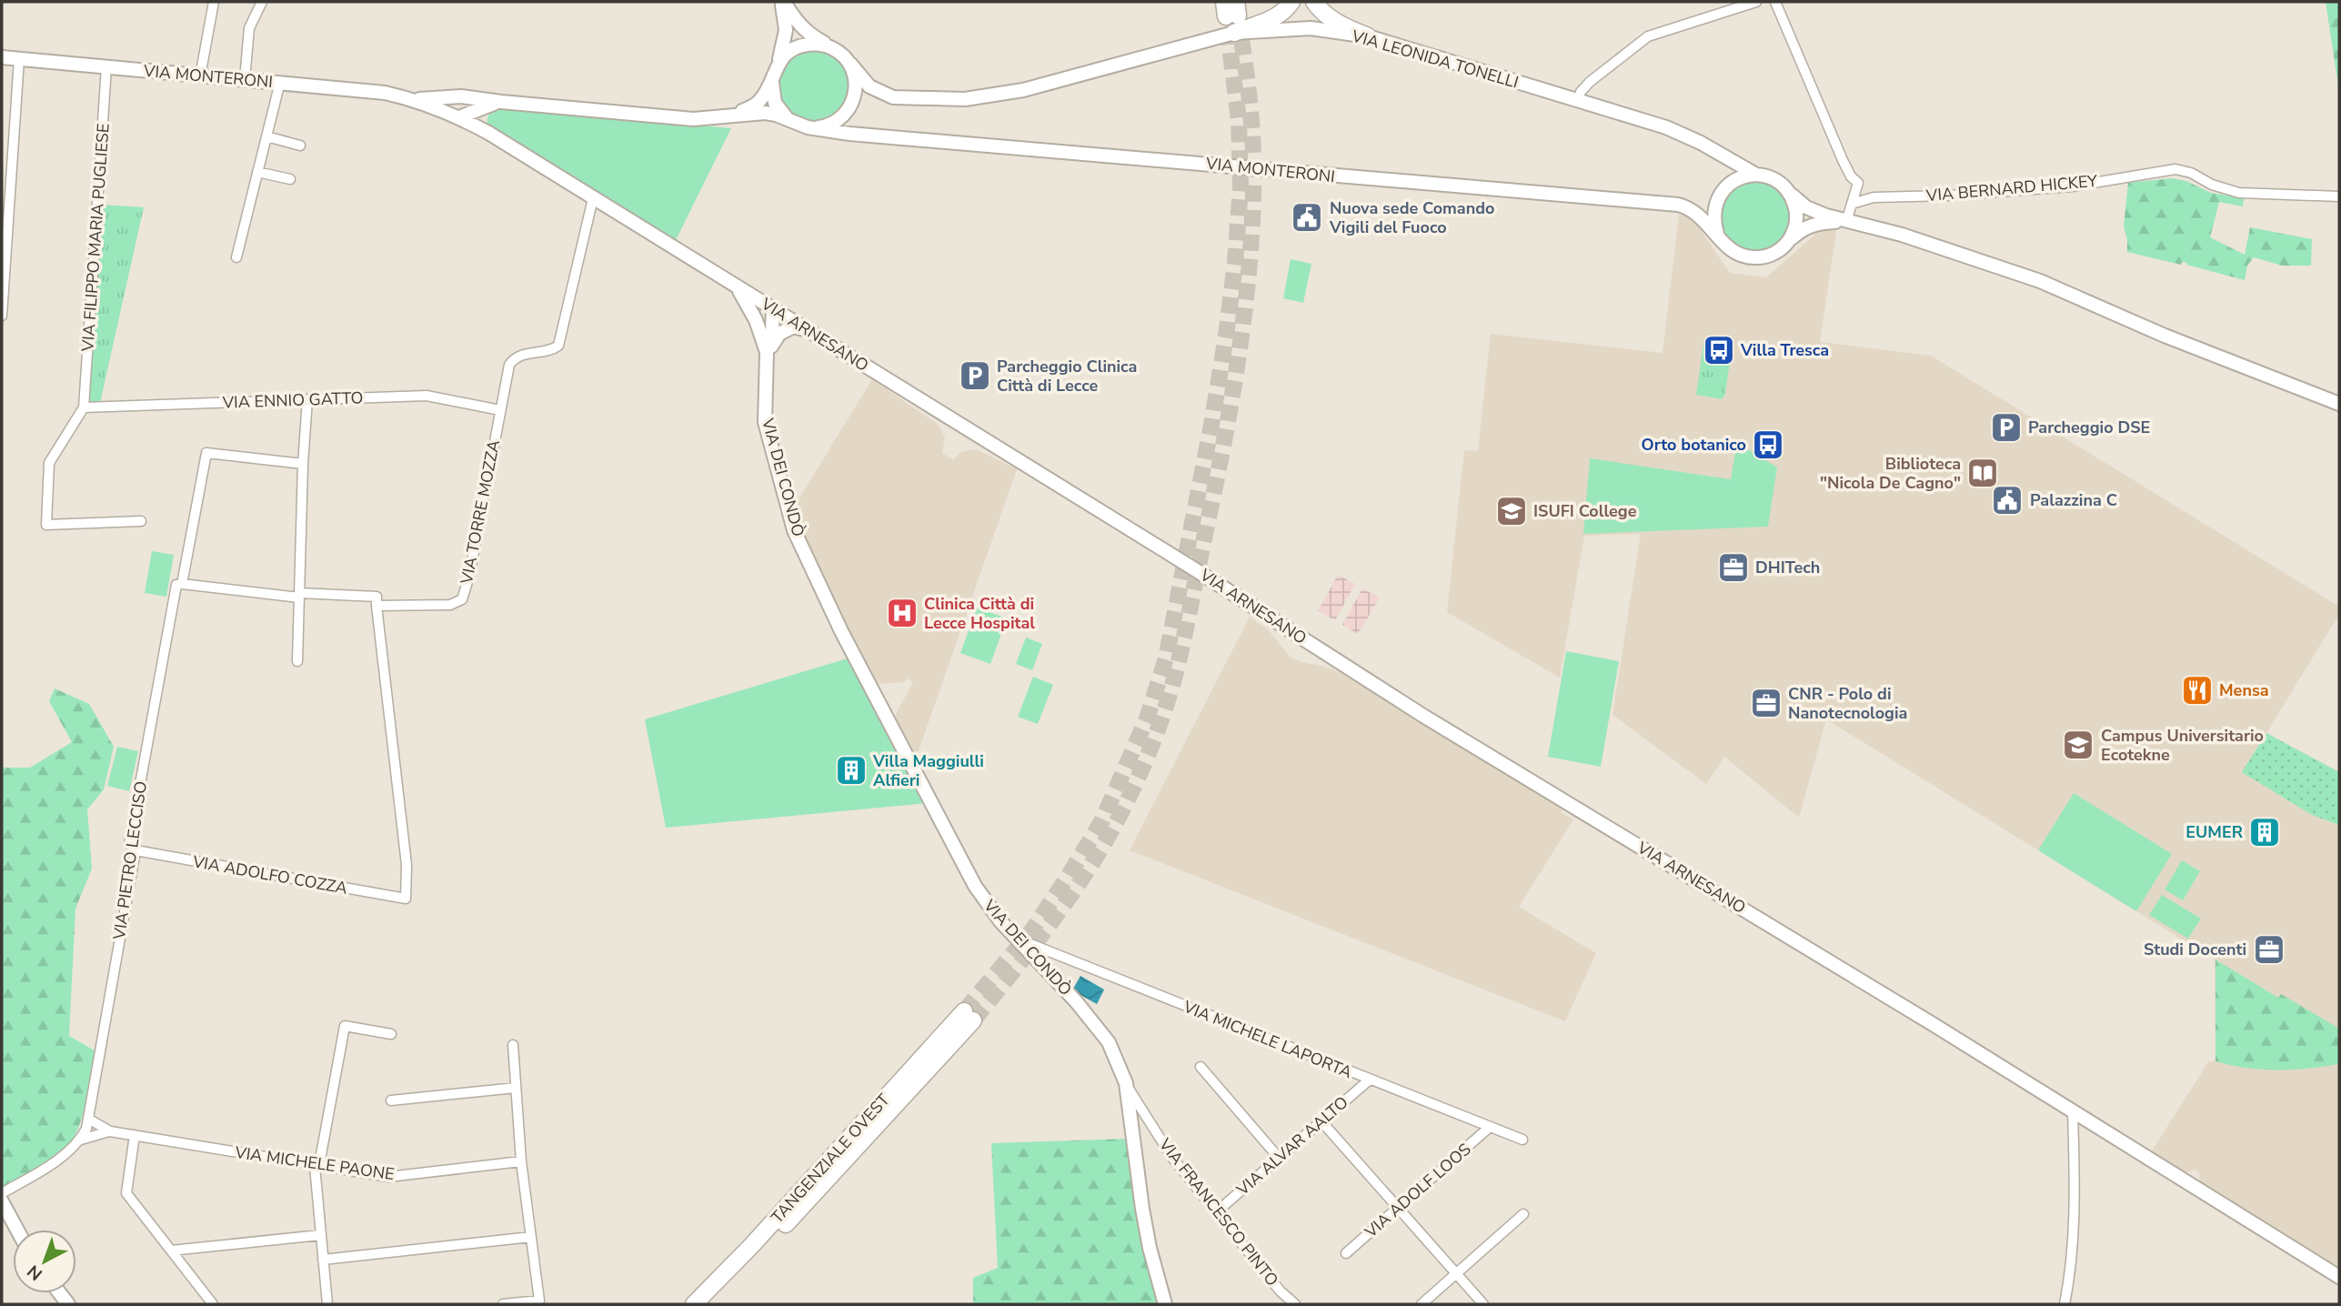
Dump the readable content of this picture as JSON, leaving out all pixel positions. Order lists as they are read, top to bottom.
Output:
{
  "streets": {
    "highway": ["TANGENZIALE OVEST"],
    "main road": [
      "VIA LEONIDA TONELLI",
      "VIA MONTERONI",
      "VIA ARNESANO",
      "VIA DEI CONDÒ"
    ],
    "street": [
      "VIA BERNARD HICKEY",
      "VIA FILIPPO MARIA PUGLIESE",
      "VIA ENNIO GATTO",
      "VIA TORRE MOZZA",
      "VIA PIETRO LECCISO",
      "VIA ADOLFO COZZA",
      "VIA MICHELE LAPORTA",
      "VIA ALVAR AALTO",
      "VIA MICHELE PAONE",
      "VIA ADOLF LOOS",
      "VIA FRANCESCO PINTO"
    ]
  },
  "crossings": [
    ["VIA LEONIDA TONELLI", "VIA MONTERONI"],
    ["VIA MONTERONI", "VIA FILIPPO MARIA PUGLIESE"],
    ["VIA MONTERONI", "VIA ARNESANO"],
    ["VIA FILIPPO MARIA PUGLIESE", "VIA ENNIO GATTO"],
    ["VIA ARNESANO", "VIA DEI CONDÒ"],
    ["VIA ARNESANO", "VIA TORRE MOZZA"],
    ["VIA ENNIO GATTO", "VIA TORRE MOZZA"],
    ["VIA DEI CONDÒ", "VIA MICHELE LAPORTA"],
    ["VIA DEI CONDÒ", "VIA FRANCESCO PINTO"],
    ["VIA TORRE MOZZA", "VIA ADOLFO COZZA"],
    ["VIA PIETRO LECCISO", "VIA ADOLFO COZZA"],
    ["VIA PIETRO LECCISO", "VIA MICHELE PAONE"],
    ["VIA MICHELE LAPORTA", "VIA ALVAR AALTO"],
    ["VIA MICHELE LAPORTA", "VIA ADOLF LOOS"],
    ["VIA ALVAR AALTO", "VIA FRANCESCO PINTO"]
  ],
  "places": {
    "public building": ["Nuova sede Comando Vigili del Fuoco", "Palazzina C"],
    "bus stop": ["Villa Tresca", "Orto botanico"],
    "parking": ["Parcheggio Clinica Città di Lecce", "Parcheggio DSE"],
    "library": ["Biblioteca \"Nicola De Cagno\""],
    "school or university": ["ISUFI College", "Campus Universitario Ecotekne"],
    "office": ["DHITech", "CNR - Polo di Nanotecnologia", "Studi Docenti"],
    "hospital": ["Clinica Città di Lecce Hospital"],
    "restaurant": ["Mensa"],
    "building": ["Villa Maggiulli Alfieri", "EUMER"]
  },
  "north": "bottom left"
}
